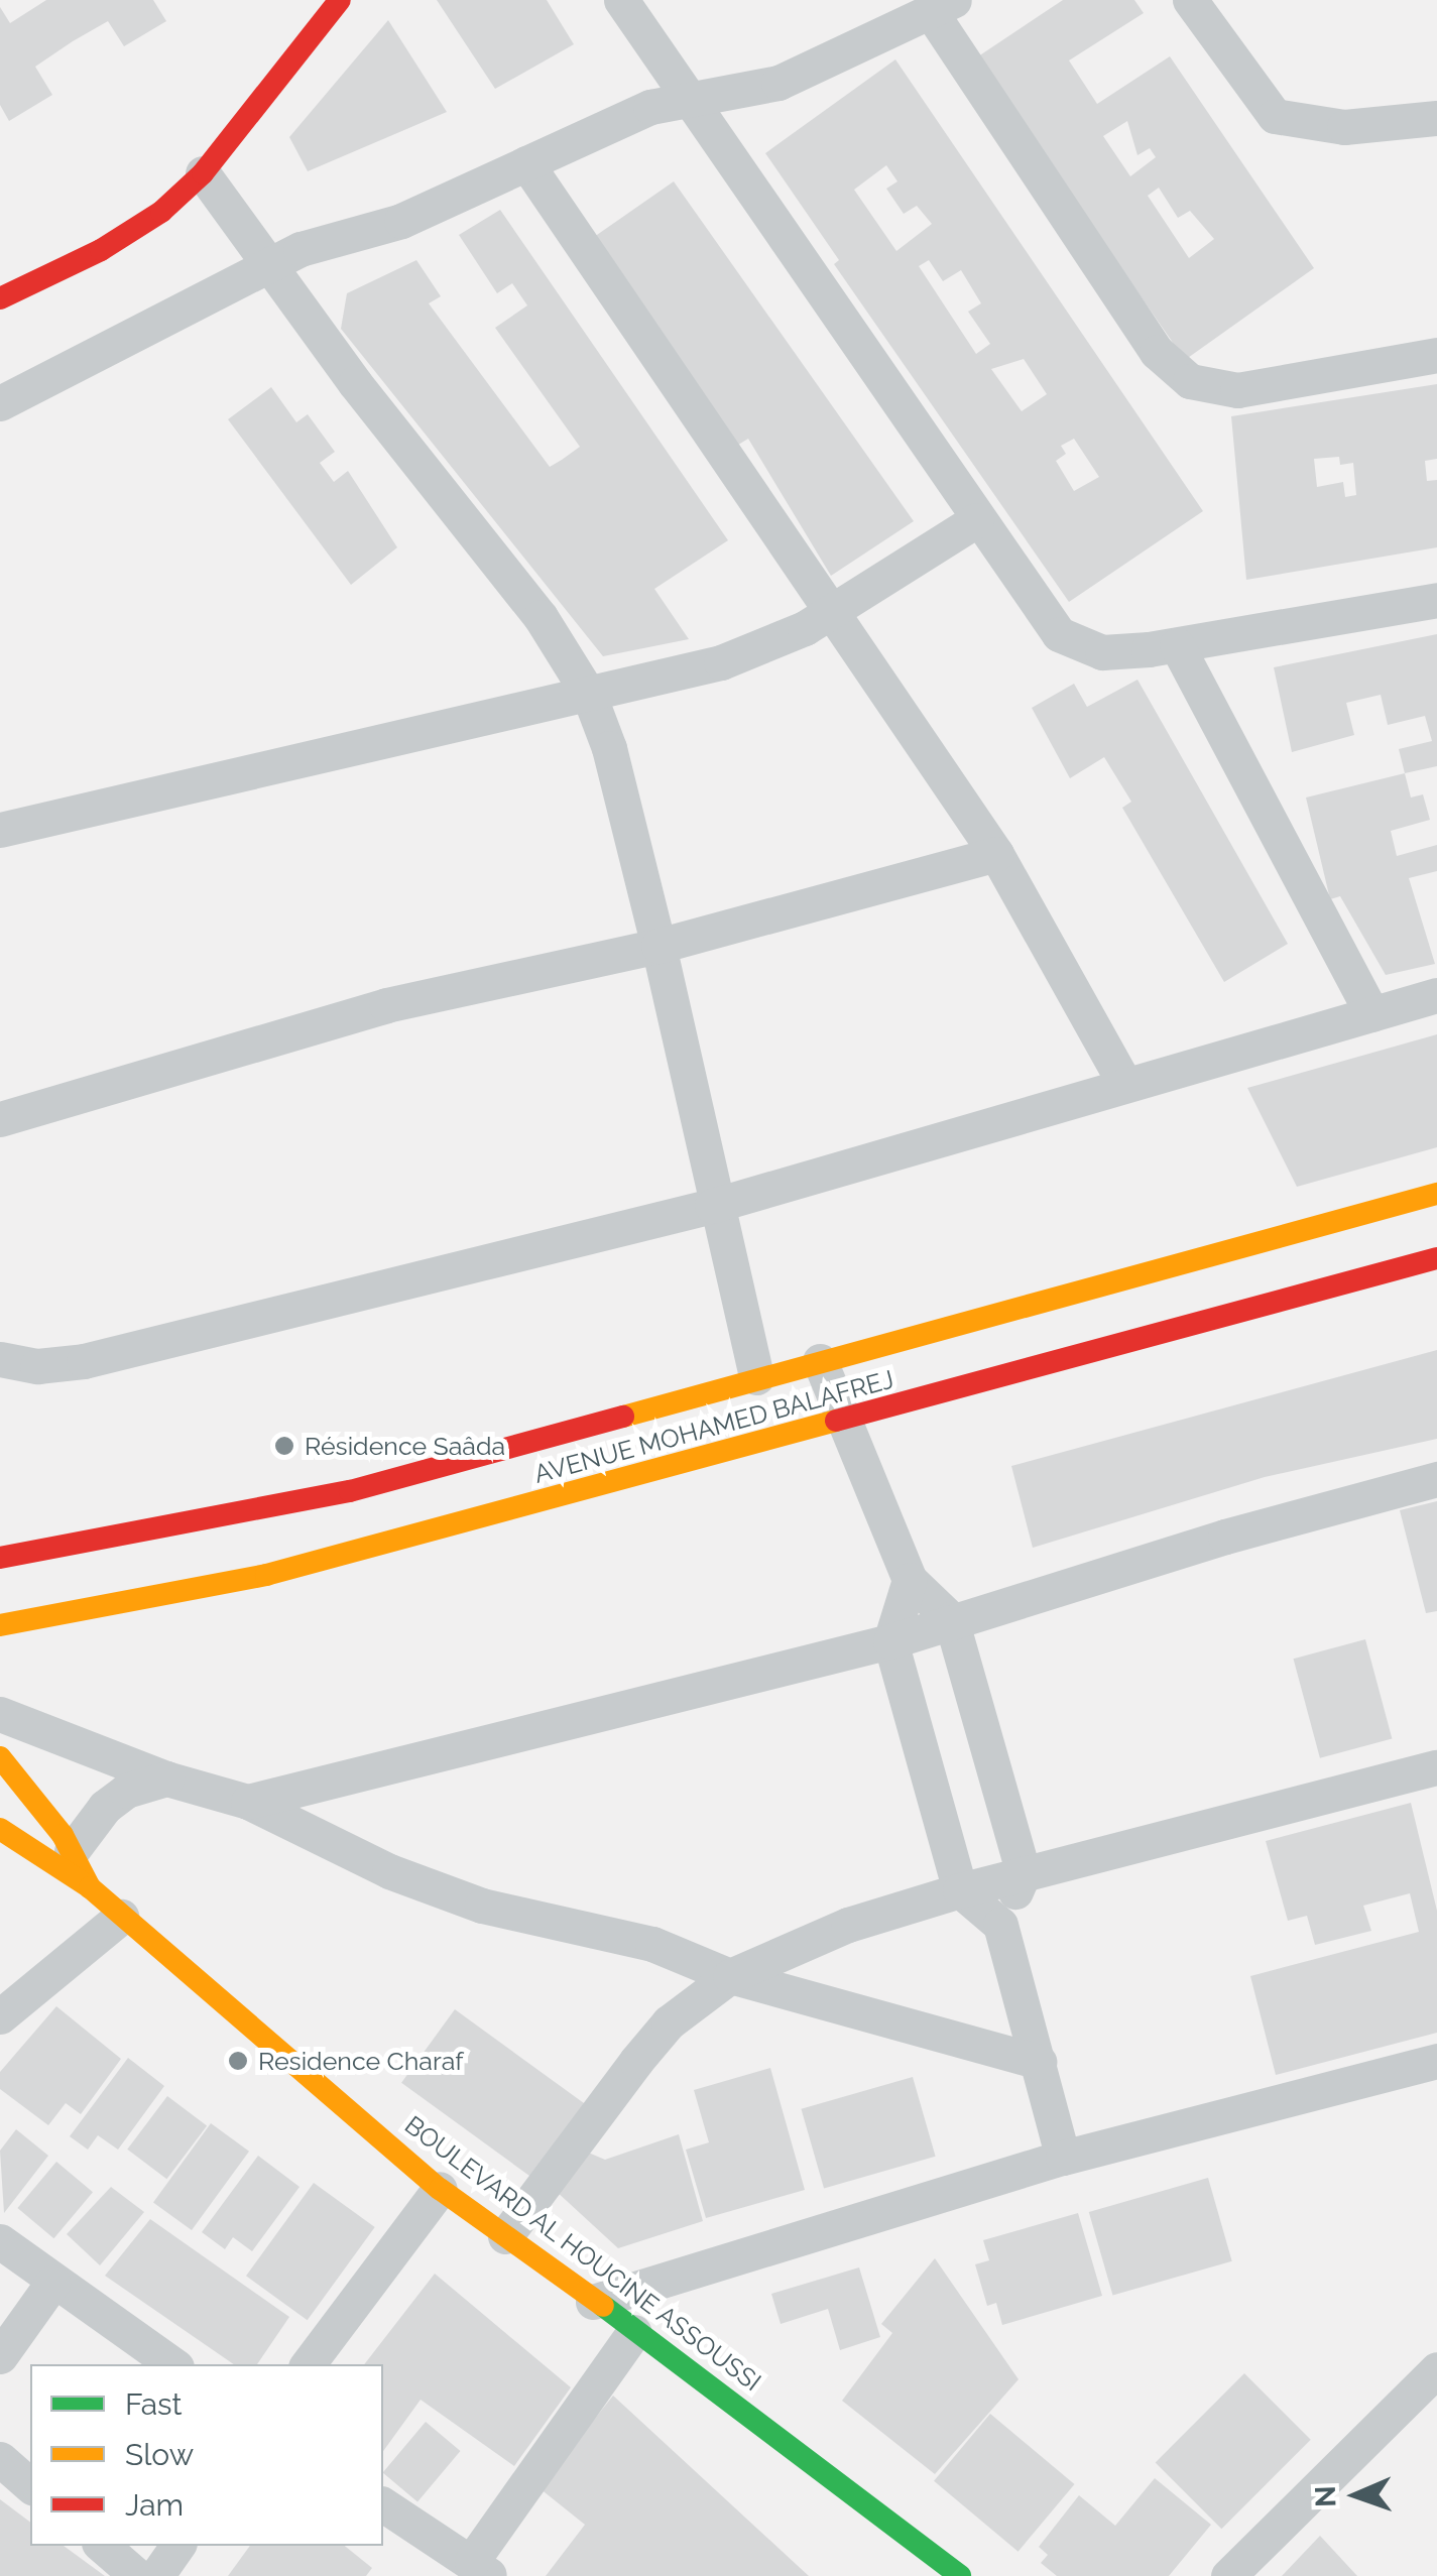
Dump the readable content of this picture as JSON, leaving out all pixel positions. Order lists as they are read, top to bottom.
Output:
{
  "streets": {
    "street": ["AVENUE MOHAMED BALAFREJ", "BOULEVARD AL HOUCINE ASSOUSSI"]
  },
  "places": ["Résidence Saâda", "Residence Charaf"],
  "legend": ["Fast", "Slow", "Jam"],
  "north": "left"
}
